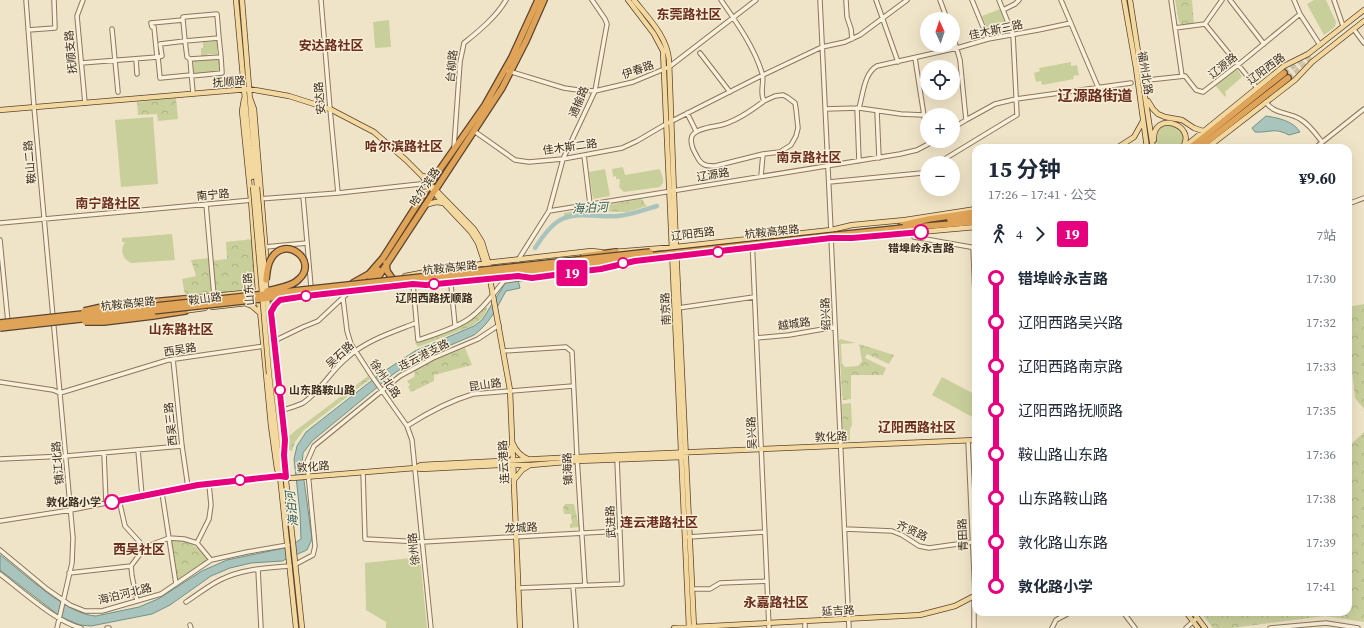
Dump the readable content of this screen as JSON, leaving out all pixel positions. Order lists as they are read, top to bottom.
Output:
{
  "streets": {
    "highway": ["辽阳西路", "哈尔滨路", "杭鞍高架路"],
    "main road": [
      "福州北路",
      "抚顺路",
      "山东路",
      "鞍山路",
      "南京路",
      "敦化路",
      "连云港路",
      "延吉路"
    ],
    "street": [
      "佳木斯三路",
      "抚顺支路",
      "台柳路",
      "辽源路",
      "伊春路",
      "安达路",
      "通榆路",
      "佳木斯二路",
      "鞍山二路",
      "南宁路",
      "绍兴路",
      "越城路",
      "西吴路",
      "吴石路",
      "连云港支路",
      "徐州北路",
      "昆山路",
      "西吴三路",
      "吴兴路",
      "镇江北路",
      "镇海路",
      "武进路",
      "龙城路",
      "齐贤路",
      "青田路",
      "徐州路",
      "海泊河北路"
    ]
  },
  "crossings": [
    ["抚顺支路", "抚顺路"],
    ["台柳路", "哈尔滨路"],
    ["辽源路", "通榆路"],
    ["辽源路", "南京路"],
    ["辽源路", "绍兴路"],
    ["辽阳西路", "抚顺路"],
    ["辽阳西路", "杭鞍高架路"],
    ["辽阳西路", "鞍山路"],
    ["辽阳西路", "南京路"],
    ["辽阳西路", "绍兴路"],
    ["辽阳西路", "吴兴路"],
    ["伊春路", "通榆路"],
    ["伊春路", "哈尔滨路"],
    ["伊春路", "南京路"],
    ["抚顺路", "安达路"],
    ["抚顺路", "鞍山二路"],
    ["抚顺路", "哈尔滨路"],
    ["抚顺路", "南宁路"],
    ["抚顺路", "山东路"],
    ["抚顺路", "连云港路"],
    ["安达路", "南宁路"],
    ["通榆路", "佳木斯二路"],
    ["佳木斯二路", "哈尔滨路"],
    ["佳木斯二路", "南京路"],
    ["佳木斯二路", "绍兴路"],
    ["鞍山二路", "南宁路"],
    ["鞍山二路", "杭鞍高架路"],
    ["鞍山二路", "鞍山路"],
    ["鞍山二路", "镇江北路"],
    ["哈尔滨路", "南宁路"],
    ["哈尔滨路", "鞍山路"],
    ["南宁路", "山东路"],
    ["杭鞍高架路", "鞍山路"],
    ["杭鞍高架路", "镇江北路"],
    ["山东路", "鞍山路"],
    ["山东路", "西吴路"],
    ["山东路", "吴石路"],
    ["山东路", "连云港支路"],
    ["山东路", "敦化路"],
    ["山东路", "海泊河北路"],
    ["鞍山路", "西吴路"],
    ["鞍山路", "镇江北路"],
    ["南京路", "敦化路"],
    ["南京路", "延吉路"],
    ["绍兴路", "越城路"],
    ["绍兴路", "敦化路"],
    ["绍兴路", "齐贤路"],
    ["绍兴路", "延吉路"],
    ["越城路", "吴兴路"],
    ["西吴路", "徐州北路"],
    ["西吴路", "西吴三路"],
    ["西吴路", "镇江北路"],
    ["吴石路", "徐州北路"],
    ["连云港支路", "徐州北路"],
    ["连云港支路", "敦化路"],
    ["连云港支路", "连云港路"],
    ["徐州北路", "昆山路"],
    ["徐州北路", "敦化路"],
    ["徐州北路", "徐州路"],
    ["昆山路", "连云港路"],
    ["昆山路", "镇海路"],
    ["西吴三路", "敦化路"],
    ["吴兴路", "敦化路"],
    ["吴兴路", "延吉路"],
    ["敦化路", "连云港路"],
    ["敦化路", "镇江北路"],
    ["敦化路", "镇海路"],
    ["敦化路", "武进路"],
    ["敦化路", "龙城路"],
    ["敦化路", "青田路"],
    ["敦化路", "徐州路"],
    ["连云港路", "镇海路"],
    ["连云港路", "龙城路"],
    ["镇江北路", "海泊河北路"],
    ["镇海路", "武进路"],
    ["镇海路", "龙城路"],
    ["武进路", "龙城路"],
    ["龙城路", "徐州路"],
    ["齐贤路", "青田路"]
  ],
  "districts": [
    "东莞路社区",
    "安达路社区",
    "辽源路街道",
    "哈尔滨路社区",
    "南京路社区",
    "南宁路社区",
    "山东路社区",
    "辽阳西路社区",
    "连云港路社区",
    "西吴社区",
    "永嘉路社区"
  ],
  "water": ["海泊河"],
  "places": [
    "错埠岭永吉路",
    "辽阳西路抚顺路",
    "山东路鞍山路",
    "敦化路小学"
  ],
  "lines": ["bus line 19"],
  "north": "top",
  "page": {
    "on_map": "19",
    "map_buttons": ["+", "−"],
    "heading": ["15 分钟", "17:26 – 17:41 · 公交", "¥9.60"],
    "legs": ["4", "19", "7站"],
    "list": [
      {
        "name": "错埠岭永吉路",
        "value": "17:30"
      },
      {
        "name": "辽阳西路吴兴路",
        "value": "17:32"
      },
      {
        "name": "辽阳西路南京路",
        "value": "17:33"
      },
      {
        "name": "辽阳西路抚顺路",
        "value": "17:35"
      },
      {
        "name": "鞍山路山东路",
        "value": "17:36"
      },
      {
        "name": "山东路鞍山路",
        "value": "17:38"
      },
      {
        "name": "敦化路山东路",
        "value": "17:39"
      },
      {
        "name": "敦化路小学",
        "value": "17:41"
      }
    ]
  }
}
